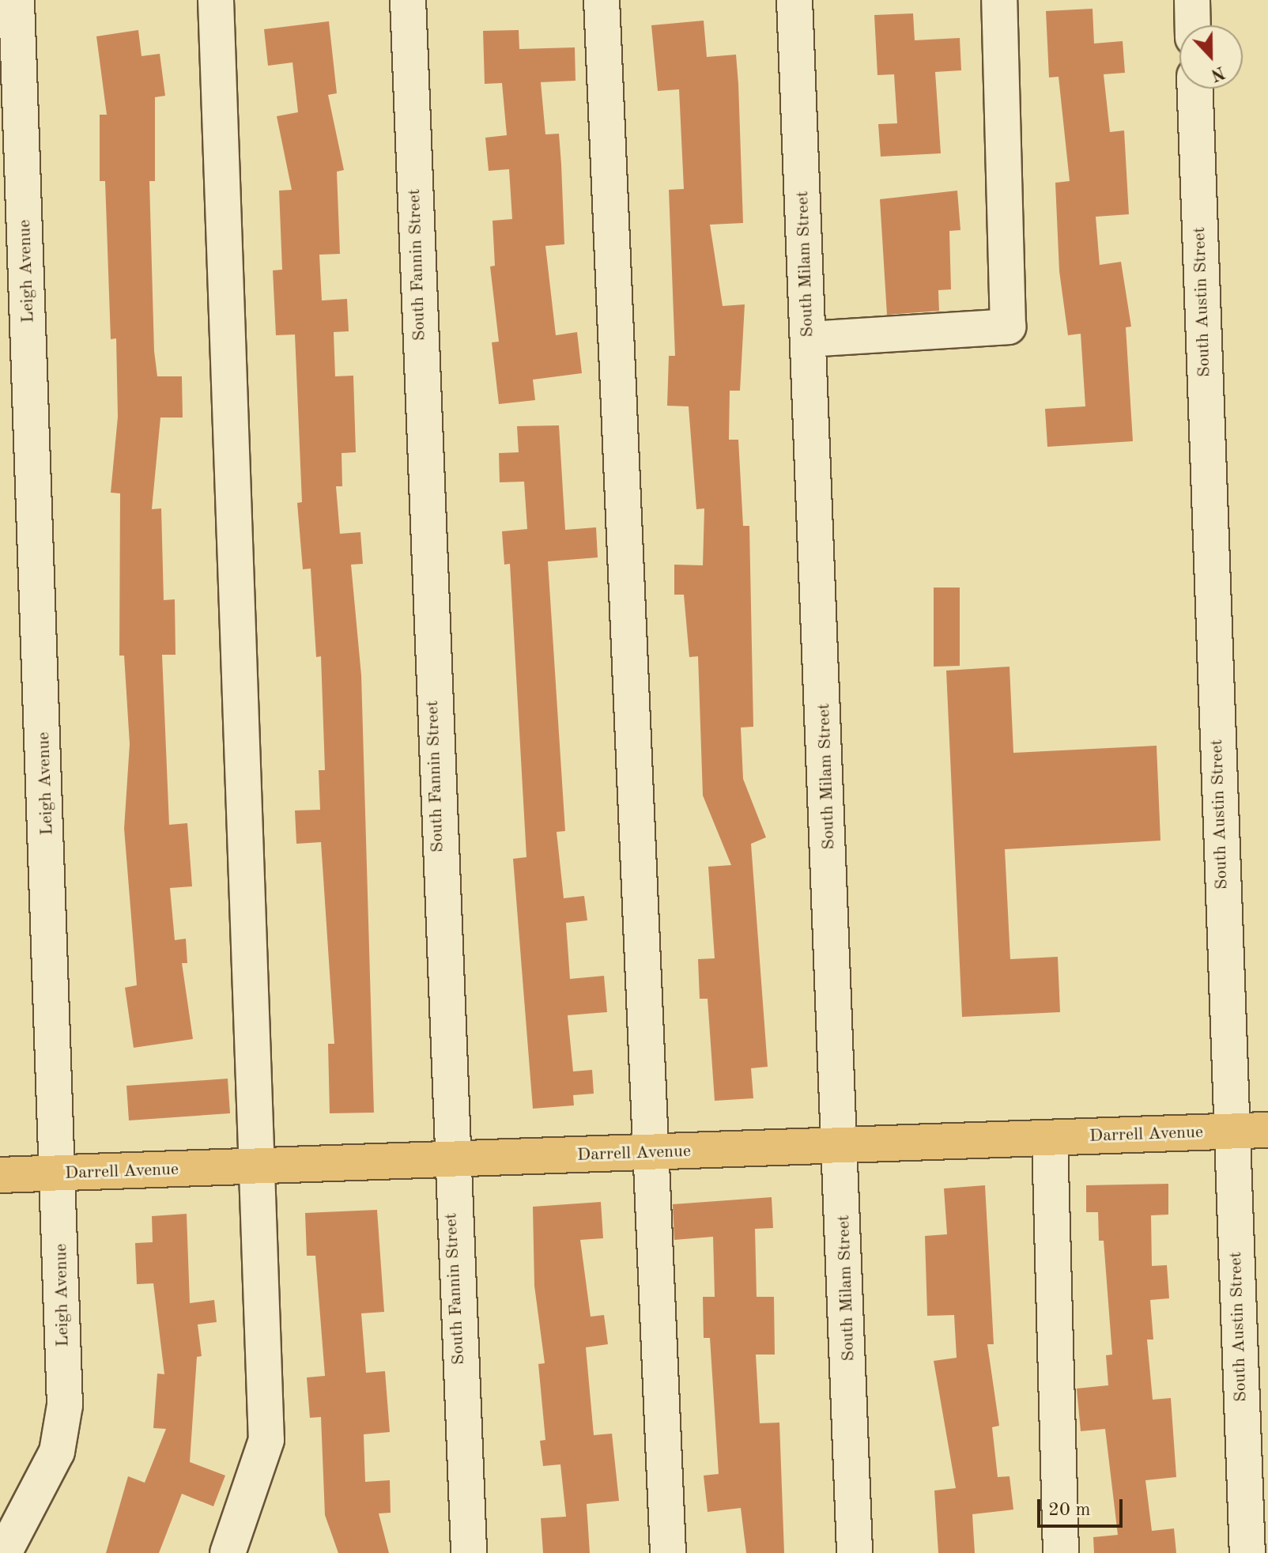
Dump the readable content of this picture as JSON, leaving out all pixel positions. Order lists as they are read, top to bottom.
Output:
{
  "streets": {
    "main road": ["Darrell Avenue"],
    "street": [
      "South Milam Street",
      "South Fannin Street",
      "Leigh Avenue",
      "South Austin Street"
    ]
  },
  "crossings": [
    ["South Milam Street", "Darrell Avenue"],
    ["South Fannin Street", "Darrell Avenue"],
    ["Leigh Avenue", "Darrell Avenue"],
    ["South Austin Street", "Darrell Avenue"]
  ],
  "scale_bar": "20 m",
  "north": "bottom"
}
